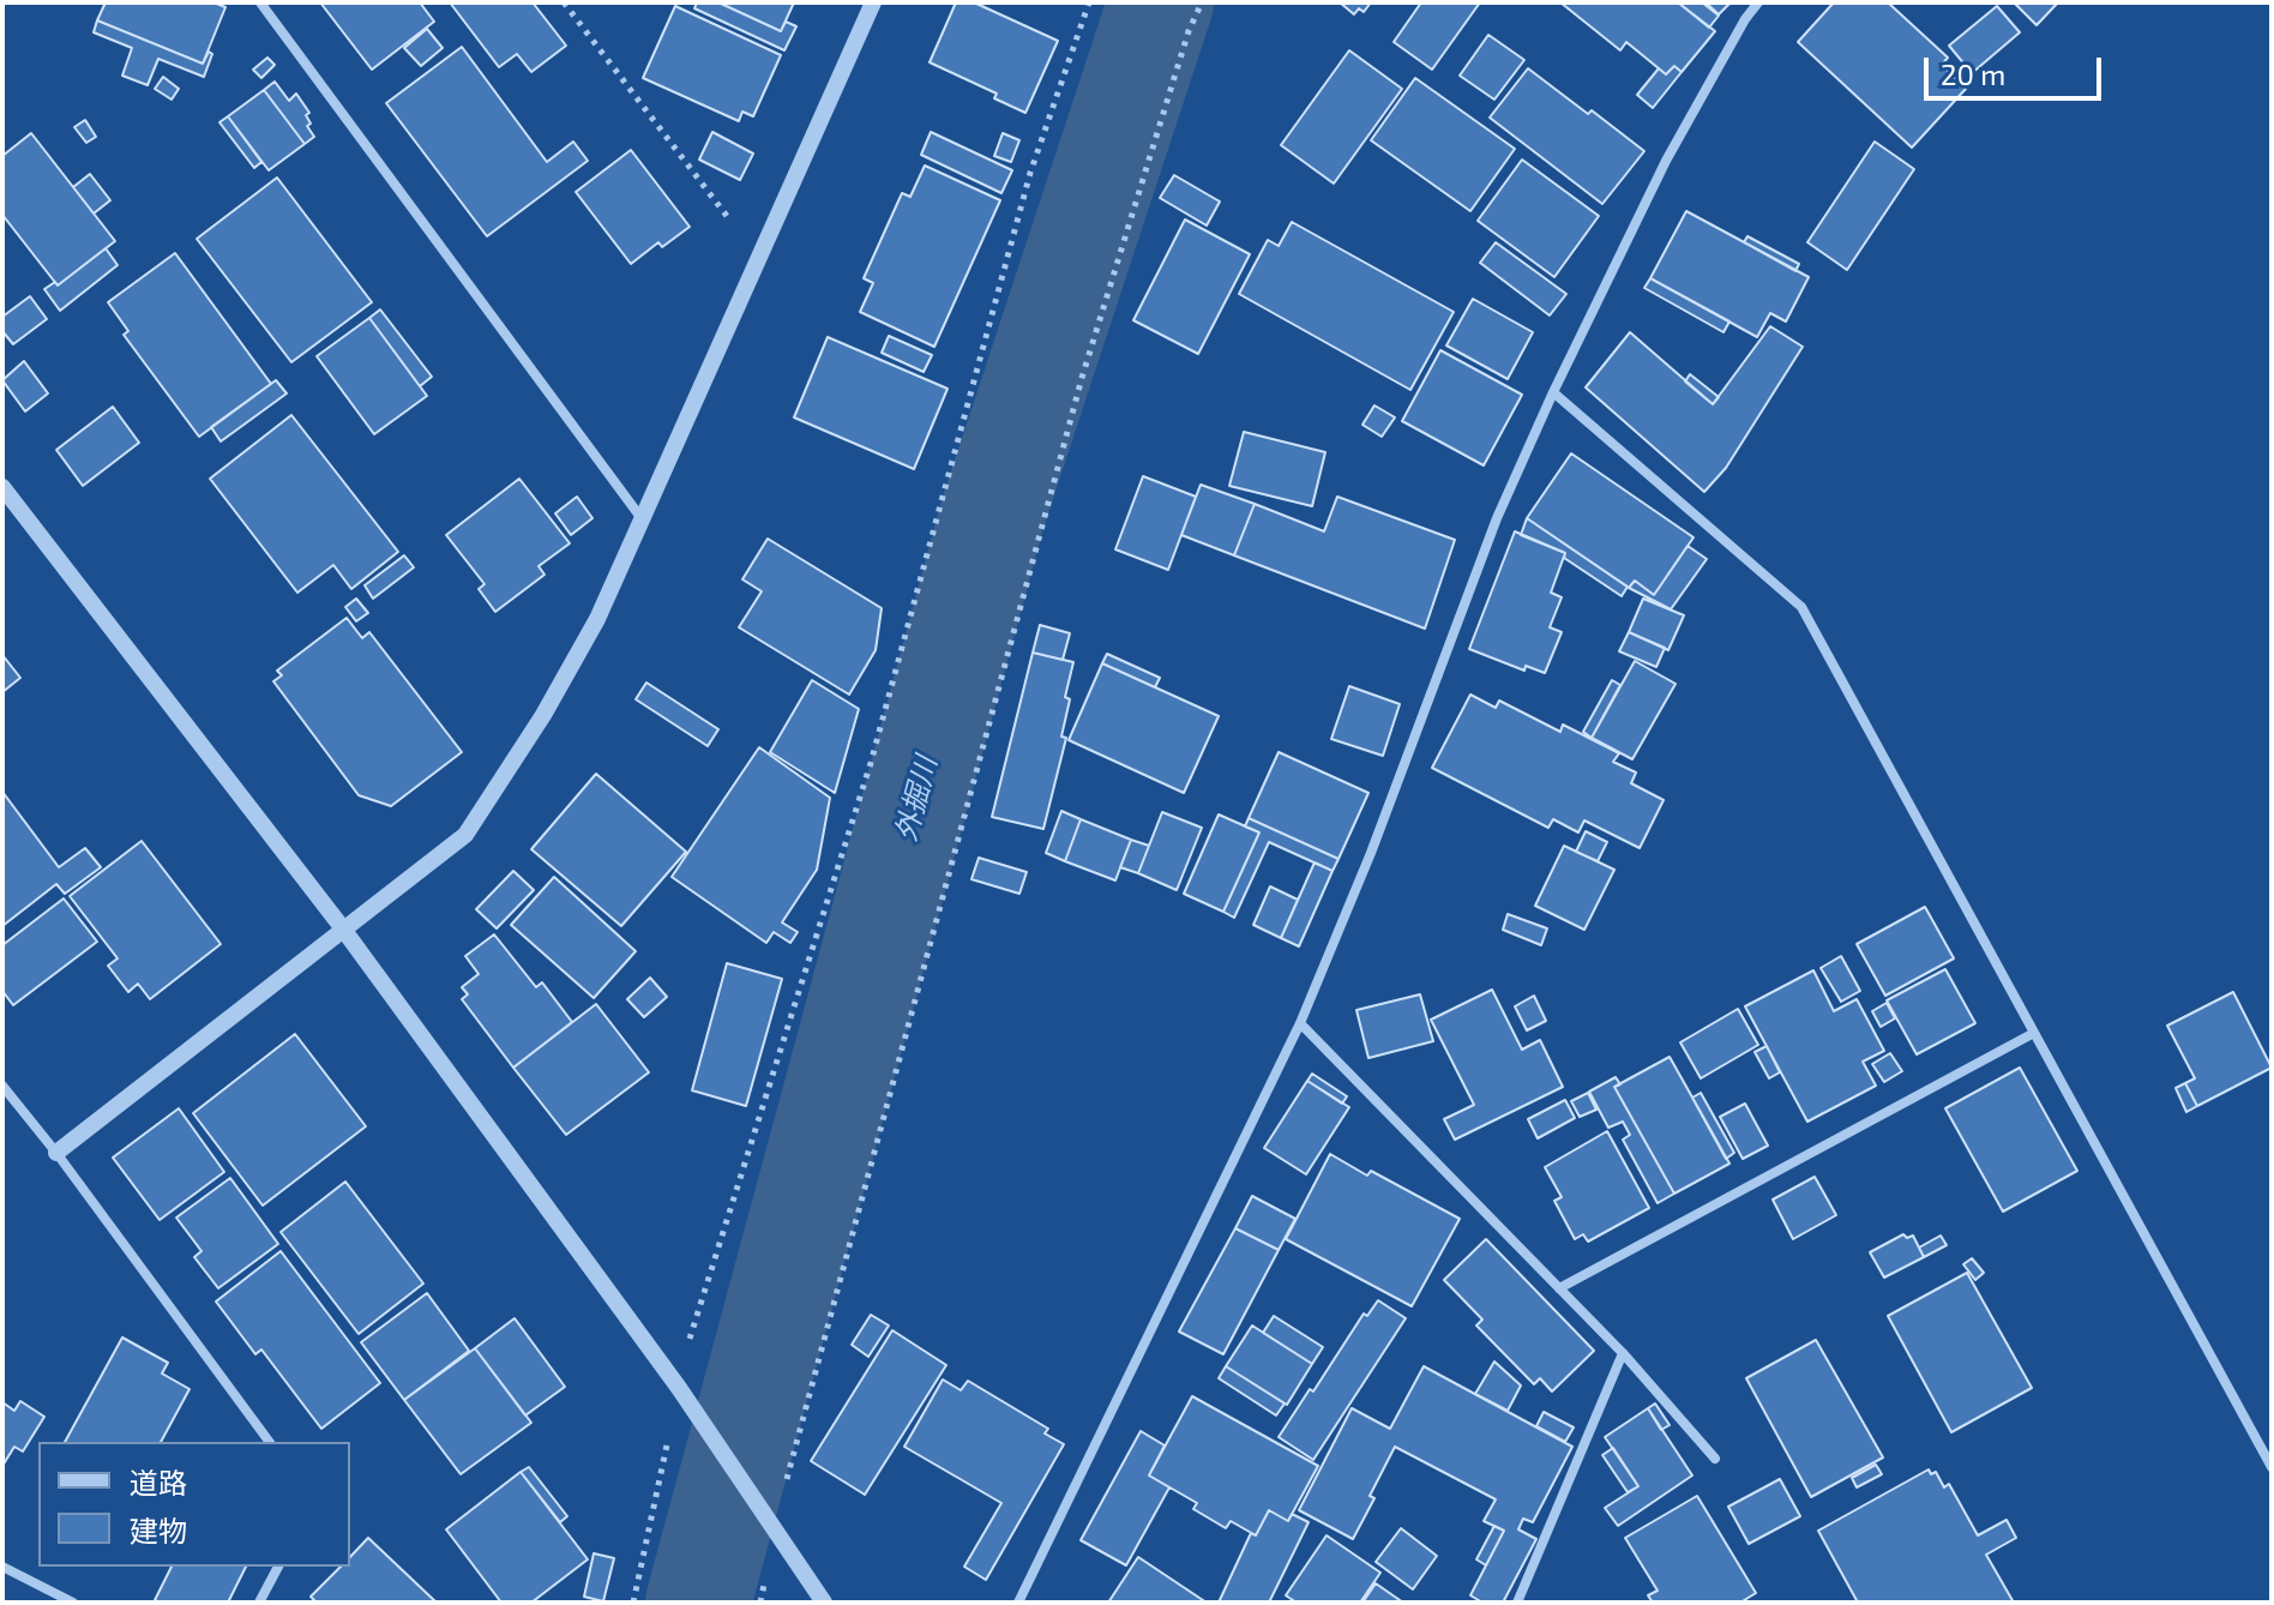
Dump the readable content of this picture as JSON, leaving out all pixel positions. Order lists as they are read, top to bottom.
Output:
{
  "water": ["外掘川"],
  "legend": ["道路", "建物"],
  "scale_bar": "20 m"
}
